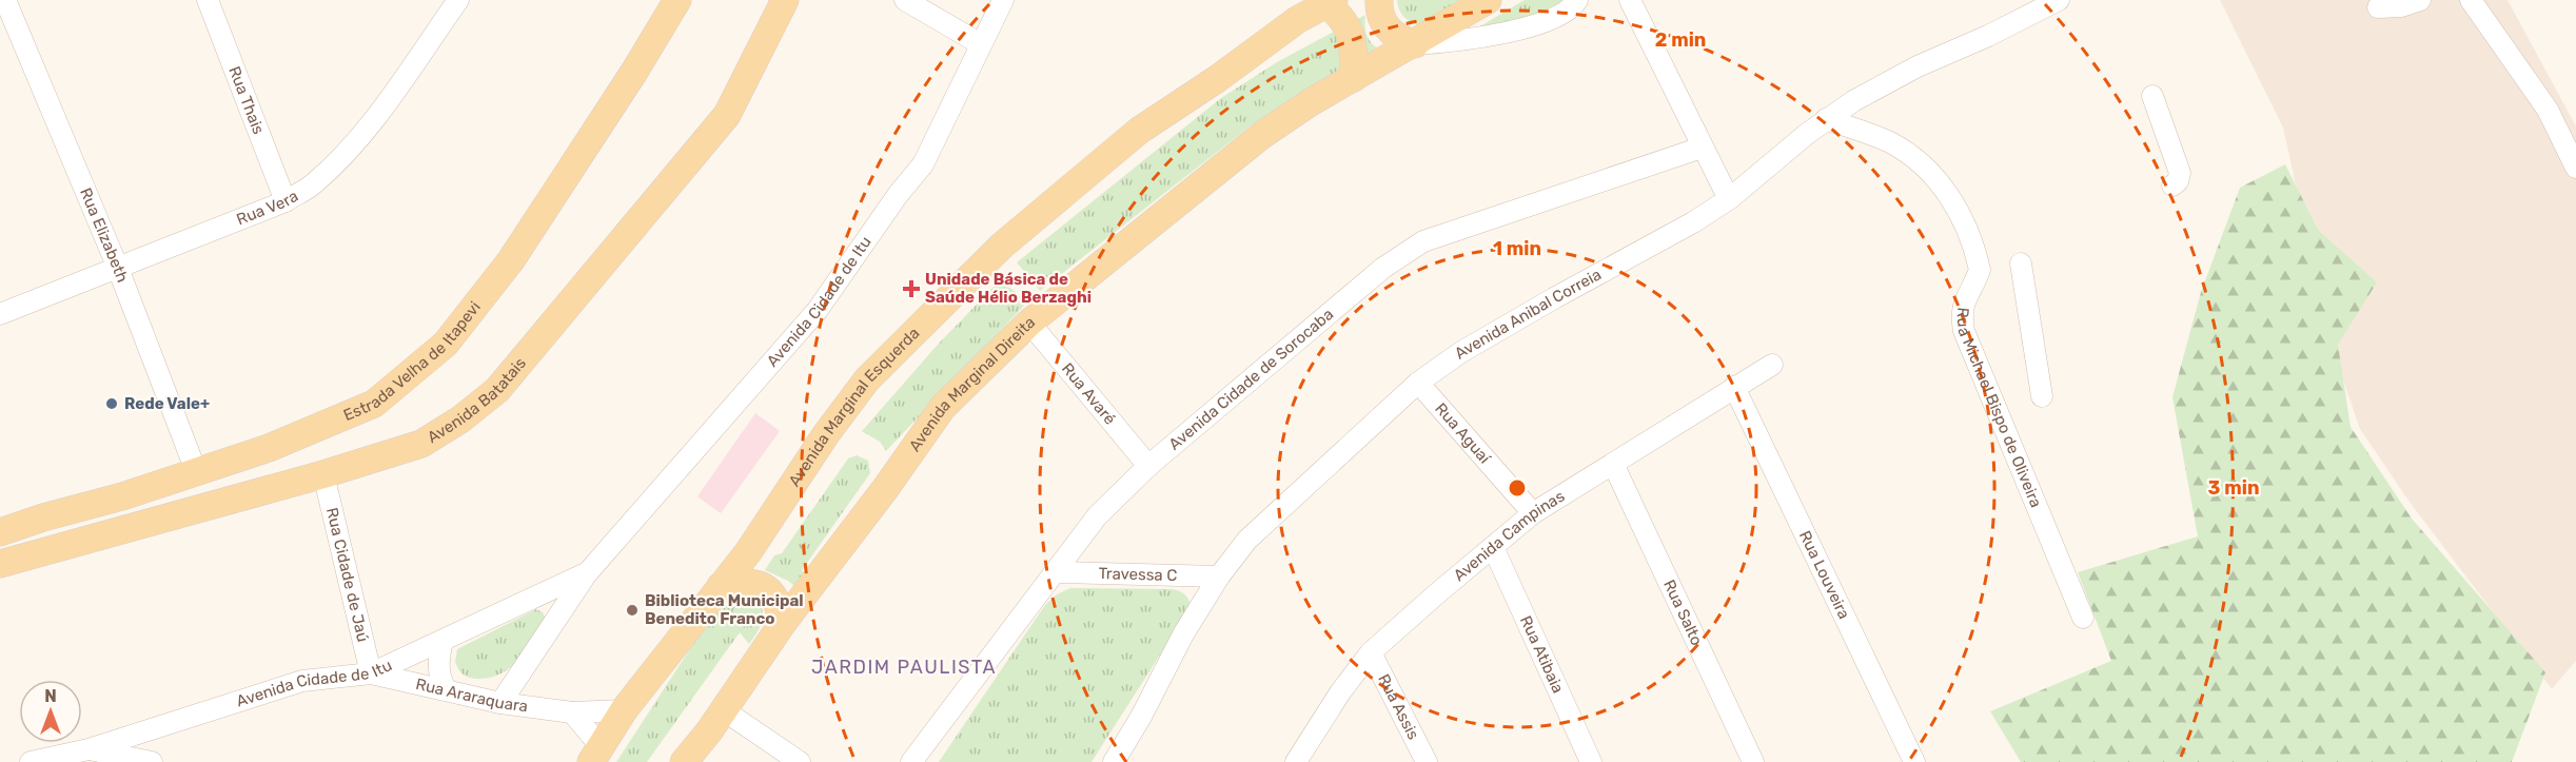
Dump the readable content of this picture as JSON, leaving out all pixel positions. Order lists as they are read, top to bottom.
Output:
{
  "streets": {
    "main road": [
      "Estrada Velha de Itapevi",
      "Avenida Marginal Direita",
      "Avenida Batatais",
      "Avenida Marginal Esquerda"
    ],
    "street": [
      "Rua Thais",
      "Rua Vera",
      "Rua Elizabeth",
      "Avenida Cidade de Itu",
      "Avenida Anibal Correia",
      "Avenida Cidade de Sorocaba",
      "Rua Avaré",
      "Rua Michael Bispo de Oliveira",
      "Rua Aguaí",
      "Avenida Campinas",
      "Rua Cidade de Jaú",
      "Travessa C",
      "Rua Louveira",
      "Rua Salto",
      "Rua Atibaia",
      "Rua Araraquara",
      "Rua Assis"
    ]
  },
  "crossings": [
    ["Rua Thais", "Rua Vera"],
    ["Rua Vera", "Rua Elizabeth"],
    ["Rua Elizabeth", "Estrada Velha de Itapevi"],
    ["Avenida Cidade de Itu", "Rua Cidade de Jaú"],
    ["Avenida Cidade de Itu", "Rua Araraquara"],
    ["Avenida Anibal Correia", "Rua Michael Bispo de Oliveira"],
    ["Avenida Anibal Correia", "Rua Aguaí"],
    ["Avenida Anibal Correia", "Travessa C"],
    ["Avenida Cidade de Sorocaba", "Rua Avaré"],
    ["Avenida Cidade de Sorocaba", "Travessa C"],
    ["Avenida Marginal Direita", "Rua Avaré"],
    ["Avenida Batatais", "Rua Cidade de Jaú"],
    ["Avenida Marginal Esquerda", "Rua Araraquara"],
    ["Rua Aguaí", "Avenida Campinas"],
    ["Avenida Campinas", "Rua Louveira"],
    ["Avenida Campinas", "Rua Salto"],
    ["Avenida Campinas", "Rua Atibaia"],
    ["Avenida Campinas", "Rua Assis"],
    ["Rua Cidade de Jaú", "Rua Araraquara"]
  ],
  "districts": ["JARDIM PAULISTA"],
  "places": {
    "health": ["Unidade Básica de Saúde Hélio Berzaghi"],
    "other": ["Rede Vale+", "Biblioteca Municipal Benedito Franco"]
  },
  "north": "top",
  "rings": ["2 min", "1 min", "3 min"]
}
